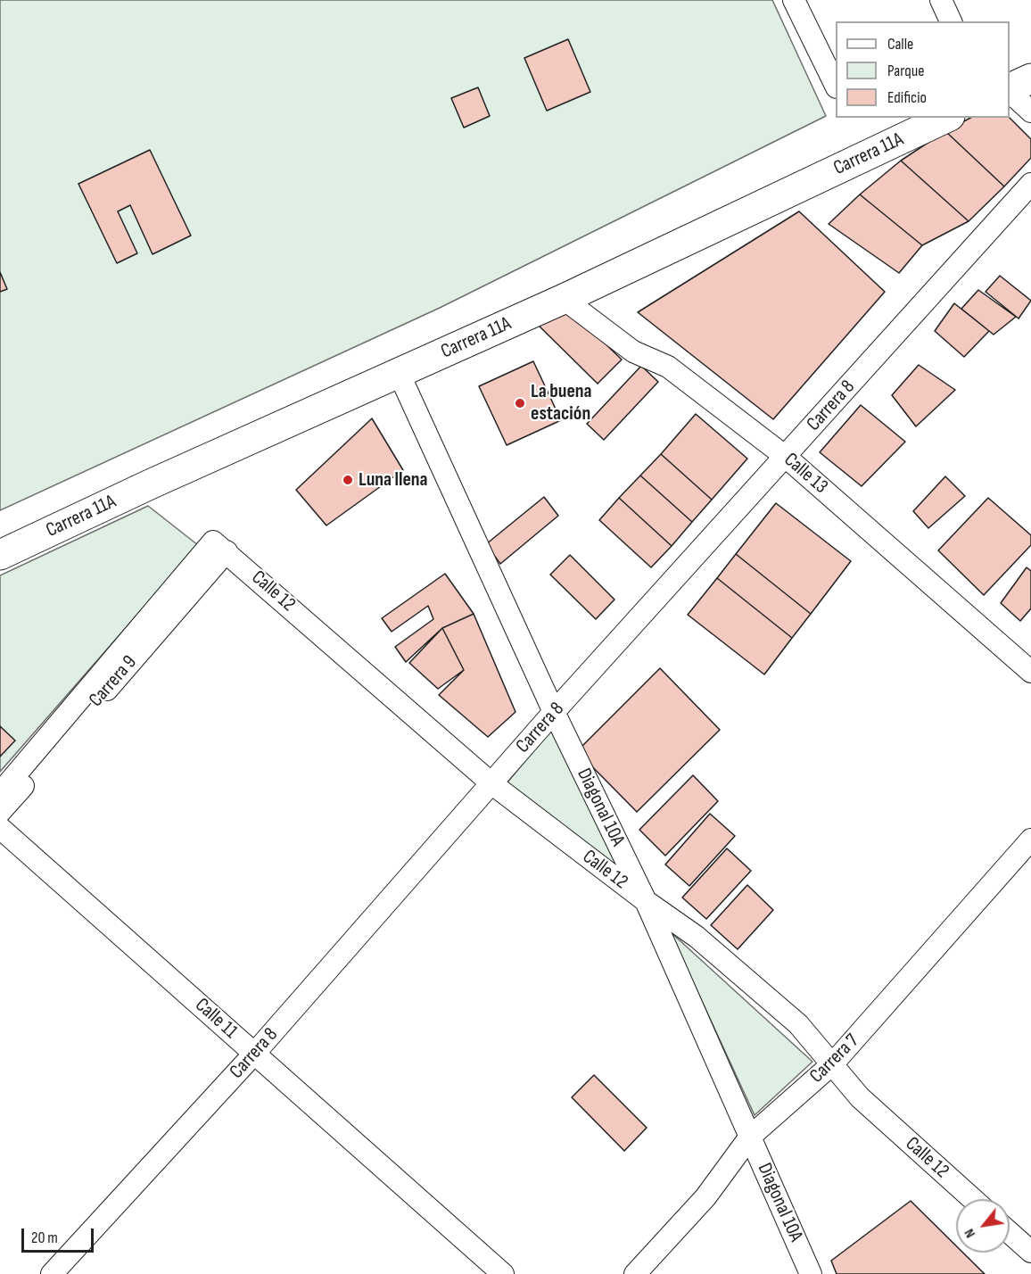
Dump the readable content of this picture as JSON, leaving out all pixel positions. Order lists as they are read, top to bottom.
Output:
{
  "streets": {
    "highway": ["Carrera 11A"],
    "street": [
      "Carrera 8",
      "Calle 13",
      "Calle 12",
      "Carrera 9",
      "Diagonal 10A",
      "Calle 11",
      "Carrera 7"
    ]
  },
  "crossings": [
    ["Carrera 11A", "Calle 13"],
    ["Carrera 11A", "Diagonal 10A"],
    ["Carrera 8", "Calle 13"],
    ["Carrera 8", "Calle 12"],
    ["Carrera 8", "Diagonal 10A"],
    ["Carrera 8", "Calle 11"],
    ["Calle 12", "Carrera 9"],
    ["Calle 12", "Diagonal 10A"],
    ["Calle 12", "Carrera 7"],
    ["Diagonal 10A", "Carrera 7"]
  ],
  "places": ["La buena estación", "Luna llena"],
  "legend": ["Calle", "Parque", "Edificio"],
  "scale_bar": "20 m",
  "north": "bottom left"
}
